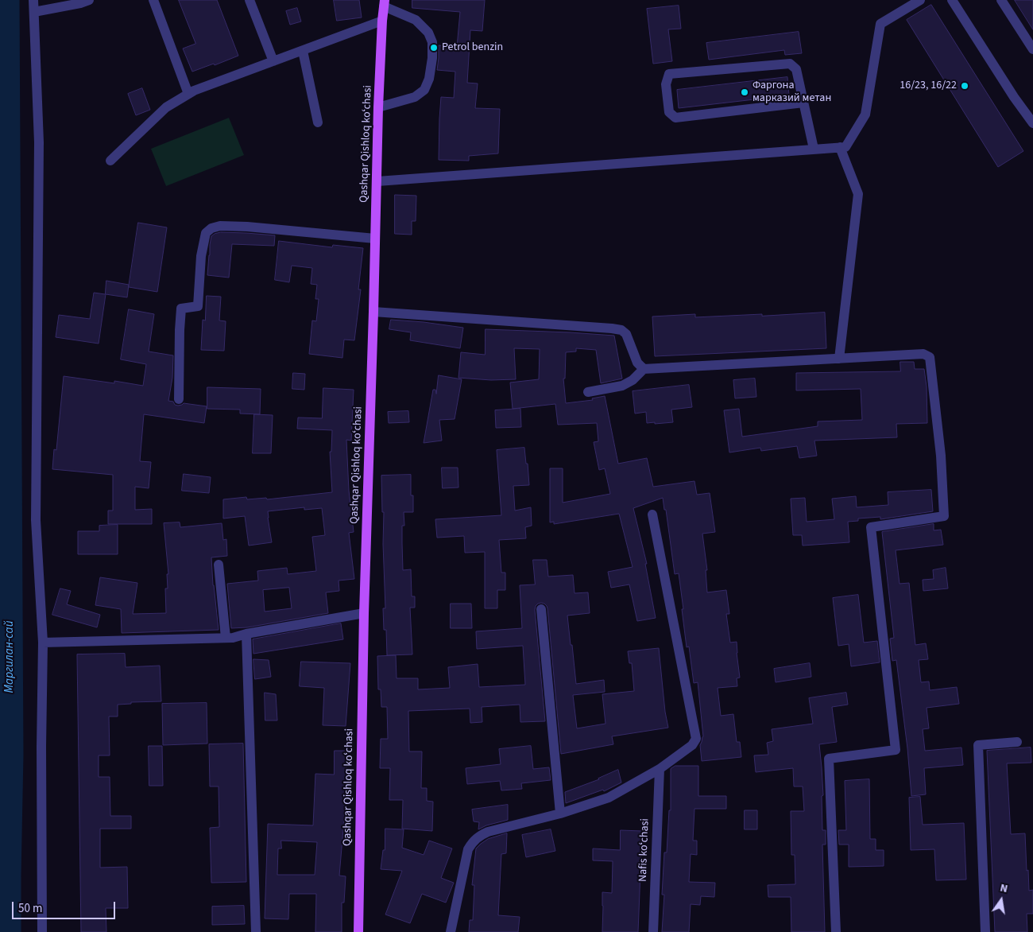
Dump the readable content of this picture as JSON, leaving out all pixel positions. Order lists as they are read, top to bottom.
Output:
{
  "streets": {
    "main road": ["Qashqar Qishloq koʻchasi"],
    "street": ["Nafis koʻchasi"]
  },
  "water": ["Маргилан-сай"],
  "places": ["Petrol benzin", "16/23, 16/22", "Фаргона марказий метан"],
  "scale_bar": "50 m",
  "north": "top"
}
